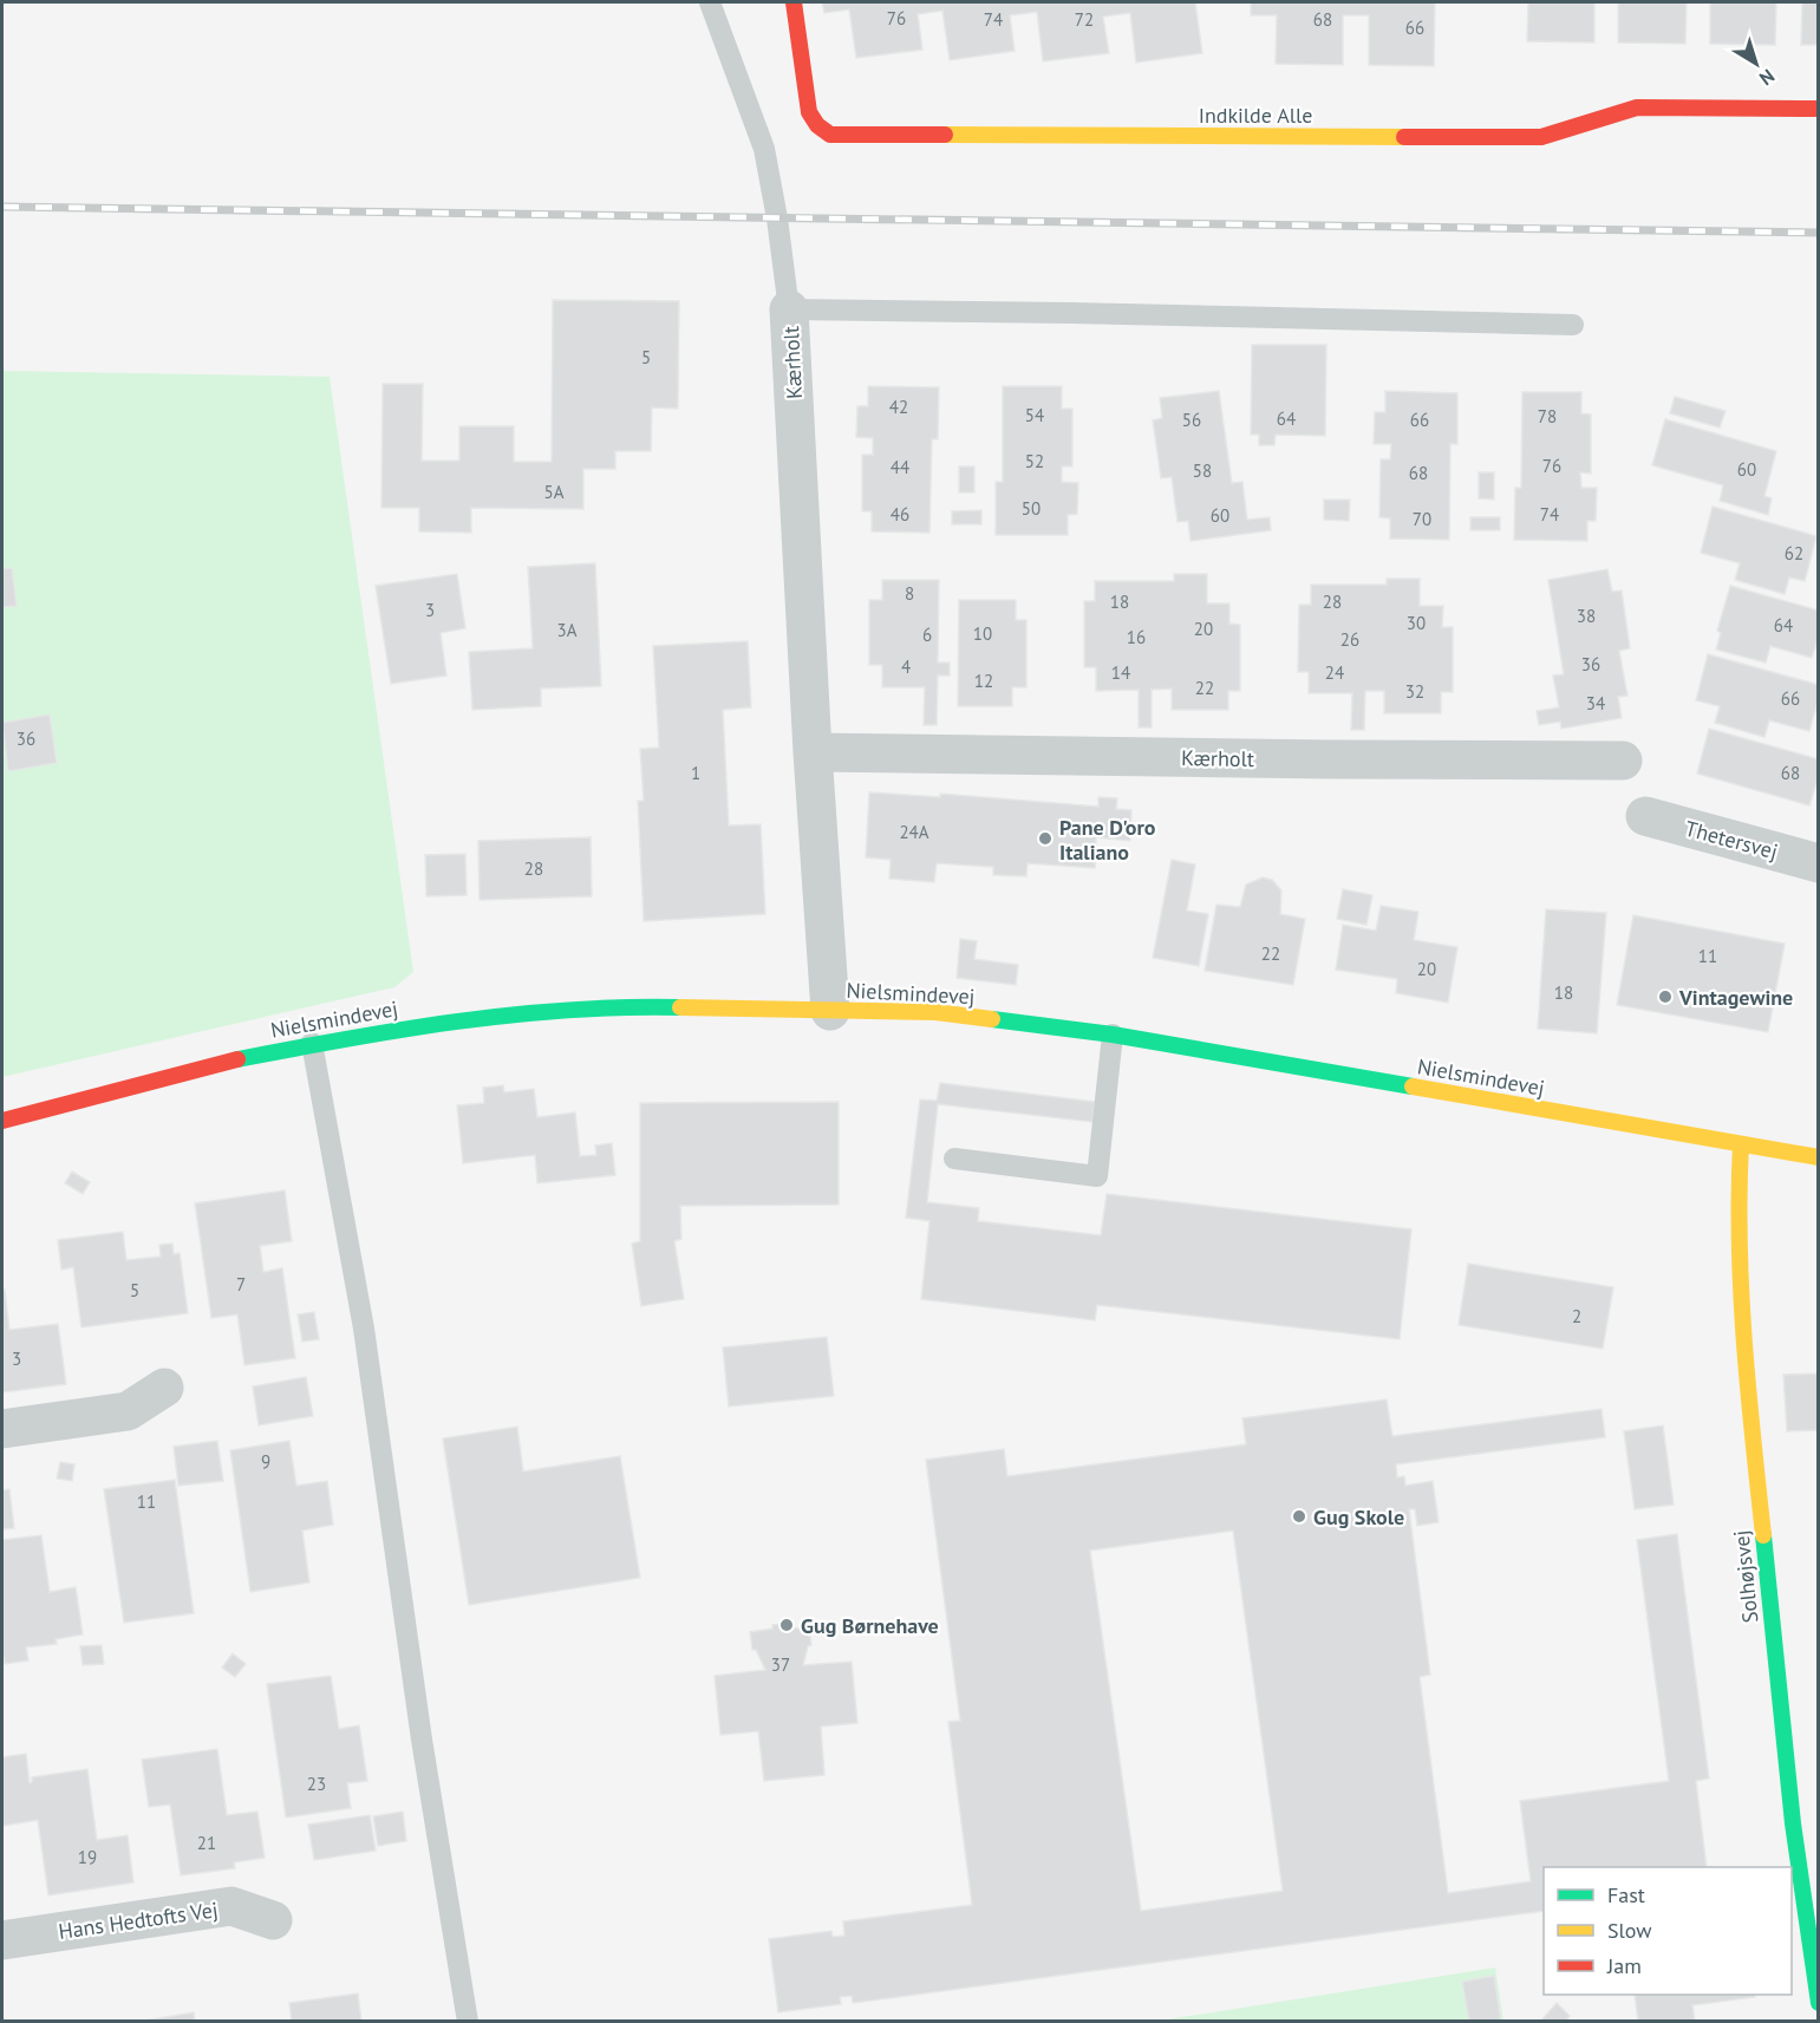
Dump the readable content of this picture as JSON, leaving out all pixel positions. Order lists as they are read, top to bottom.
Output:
{
  "streets": {
    "street": [
      "Indkilde Alle",
      "Kærholt",
      "Thetersvej",
      "Nielsmindevej",
      "Solhøjsvej",
      "Hans Hedtofts Vej"
    ]
  },
  "crossings": [
    ["Kærholt", "Nielsmindevej"],
    ["Nielsmindevej", "Solhøjsvej"]
  ],
  "places": [
    "Pane D'oro Italiano",
    "Vintagewine",
    "Gug Skole",
    "Gug Børnehave"
  ],
  "house_numbers": [
    "76",
    "74",
    "72",
    "68",
    "66",
    "5",
    "42",
    "54",
    "78",
    "64",
    "56",
    "66",
    "52",
    "76",
    "44",
    "60",
    "58",
    "68",
    "5A",
    "50",
    "46",
    "74",
    "60",
    "70",
    "62",
    "8",
    "18",
    "28",
    "3",
    "38",
    "30",
    "64",
    "20",
    "3A",
    "10",
    "6",
    "16",
    "26",
    "36",
    "4",
    "14",
    "24",
    "12",
    "22",
    "32",
    "66",
    "34",
    "36",
    "1",
    "68",
    "24A",
    "28",
    "22",
    "11",
    "20",
    "18",
    "7",
    "5",
    "2",
    "3",
    "9",
    "11",
    "37",
    "23",
    "21",
    "19"
  ],
  "legend": ["Fast", "Slow", "Jam"],
  "north": "bottom right"
}
